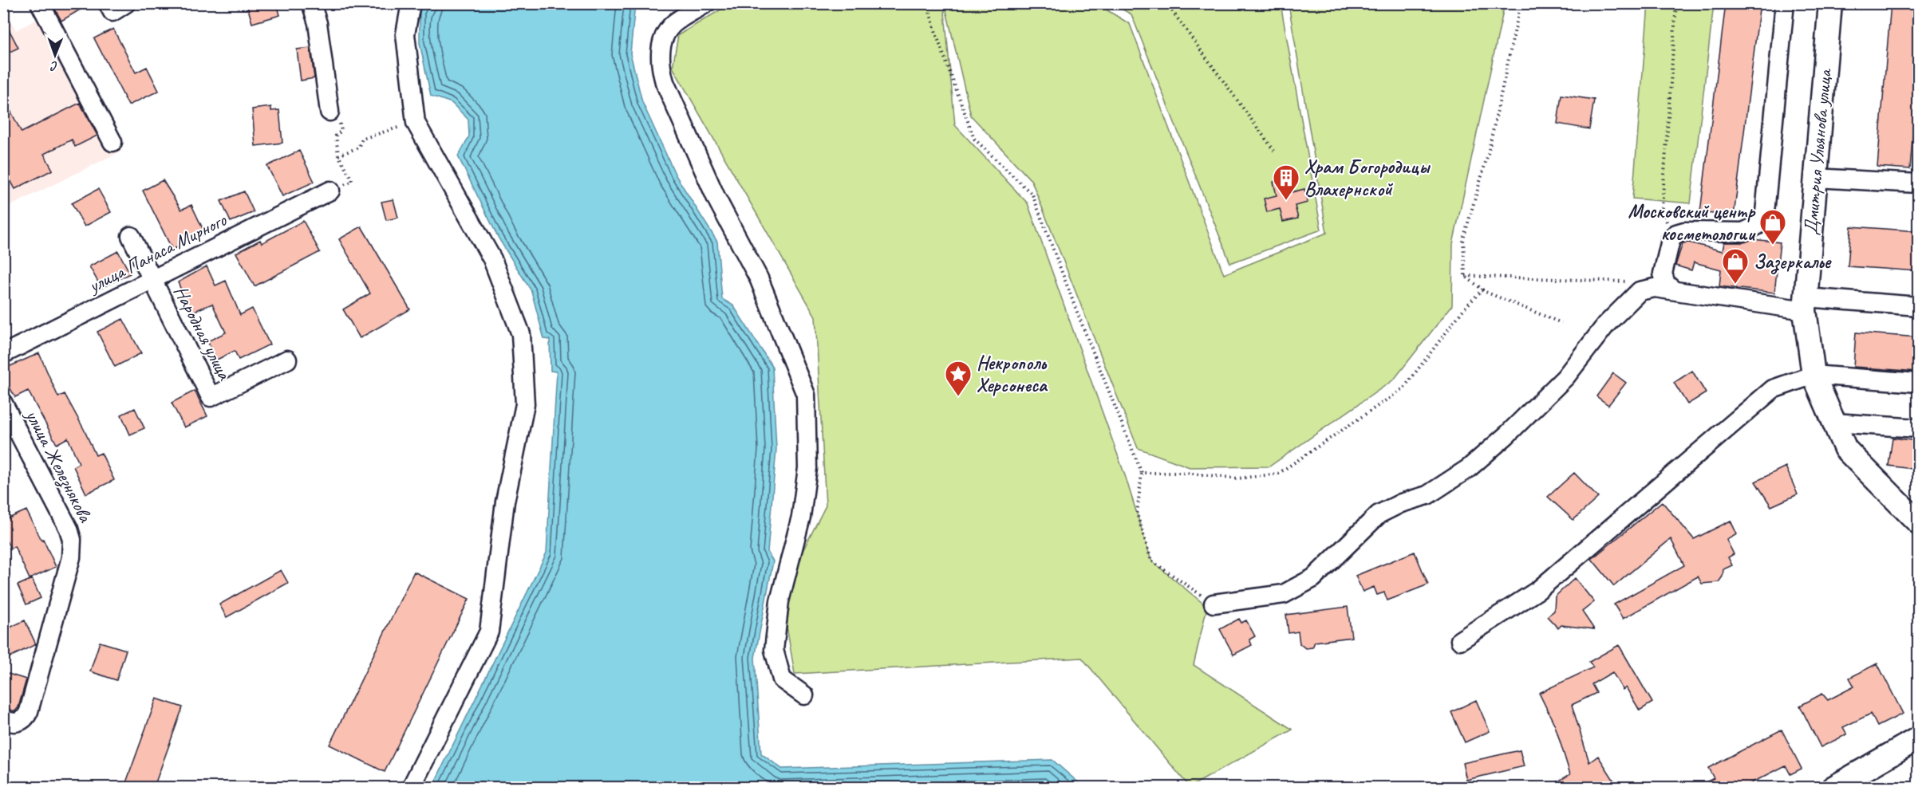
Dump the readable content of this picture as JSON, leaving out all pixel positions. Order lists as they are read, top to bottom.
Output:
{
  "streets": {
    "main road": ["Дмитрия Ульянова улица"],
    "street": ["улица Панаса Мирного", "Народная улица", "улица Железнякова"]
  },
  "crossings": [
    ["улица Панаса Мирного", "Народная улица"]
  ],
  "places": {
    "building": ["Храм Богородицы Влахернской"],
    "shop": ["Московский центр косметологии", "Зазеркалье"],
    "place": ["Некрополь Херсонеса"]
  },
  "north": "bottom"
}
